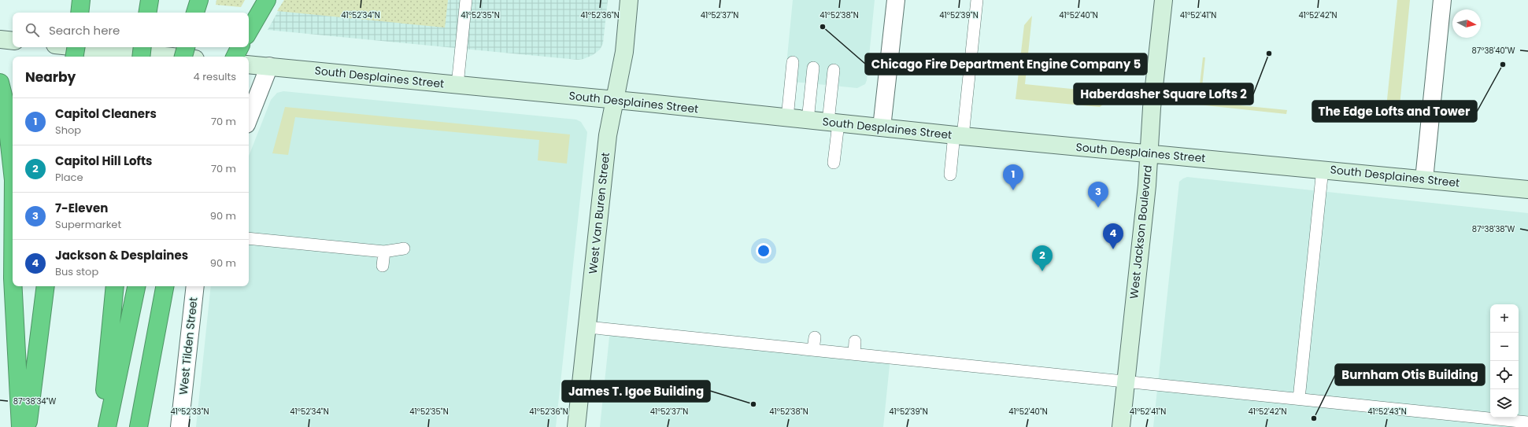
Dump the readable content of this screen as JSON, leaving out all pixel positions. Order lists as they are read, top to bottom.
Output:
{
  "streets": {
    "main road": ["South Desplaines Street", "West Van Buren Street", "West Jackson Boulevard"],
    "street": ["West Tilden Street"]
  },
  "crossings": [
    ["South Desplaines Street", "West Van Buren Street"],
    ["South Desplaines Street", "West Jackson Boulevard"]
  ],
  "places": [
    "Chicago Fire Department Engine Company 5",
    "Haberdasher Square Lofts 2",
    "The Edge Lofts and Tower",
    "James T. Igoe Building",
    "Burnham Otis Building"
  ],
  "north": "right",
  "page": {
    "search": "Search here",
    "heading": ["Nearby", "4 results"],
    "list": [
      {
        "mark": "1",
        "name": "Capitol Cleaners",
        "note": "Shop",
        "value": "70 m"
      },
      {
        "mark": "2",
        "name": "Capitol Hill Lofts",
        "note": "Place",
        "value": "70 m"
      },
      {
        "mark": "3",
        "name": "7-Eleven",
        "note": "Supermarket",
        "value": "90 m"
      },
      {
        "mark": "4",
        "name": "Jackson & Desplaines",
        "note": "Bus stop",
        "value": "90 m"
      }
    ],
    "pins": [
      "1",
      "3",
      "4",
      "2"
    ],
    "map_buttons": ["+", "−"]
  },
  "coordinates": [
    "41°52'34\"N",
    "41°52'35\"N",
    "41°52'36\"N",
    "41°52'37\"N",
    "41°52'38\"N",
    "41°52'39\"N",
    "41°52'40\"N",
    "41°52'41\"N",
    "41°52'42\"N",
    "87°38'40\"W",
    "87°38'38\"W",
    "87°38'34\"W",
    "41°52'33\"N",
    "41°52'43\"N"
  ]
}
